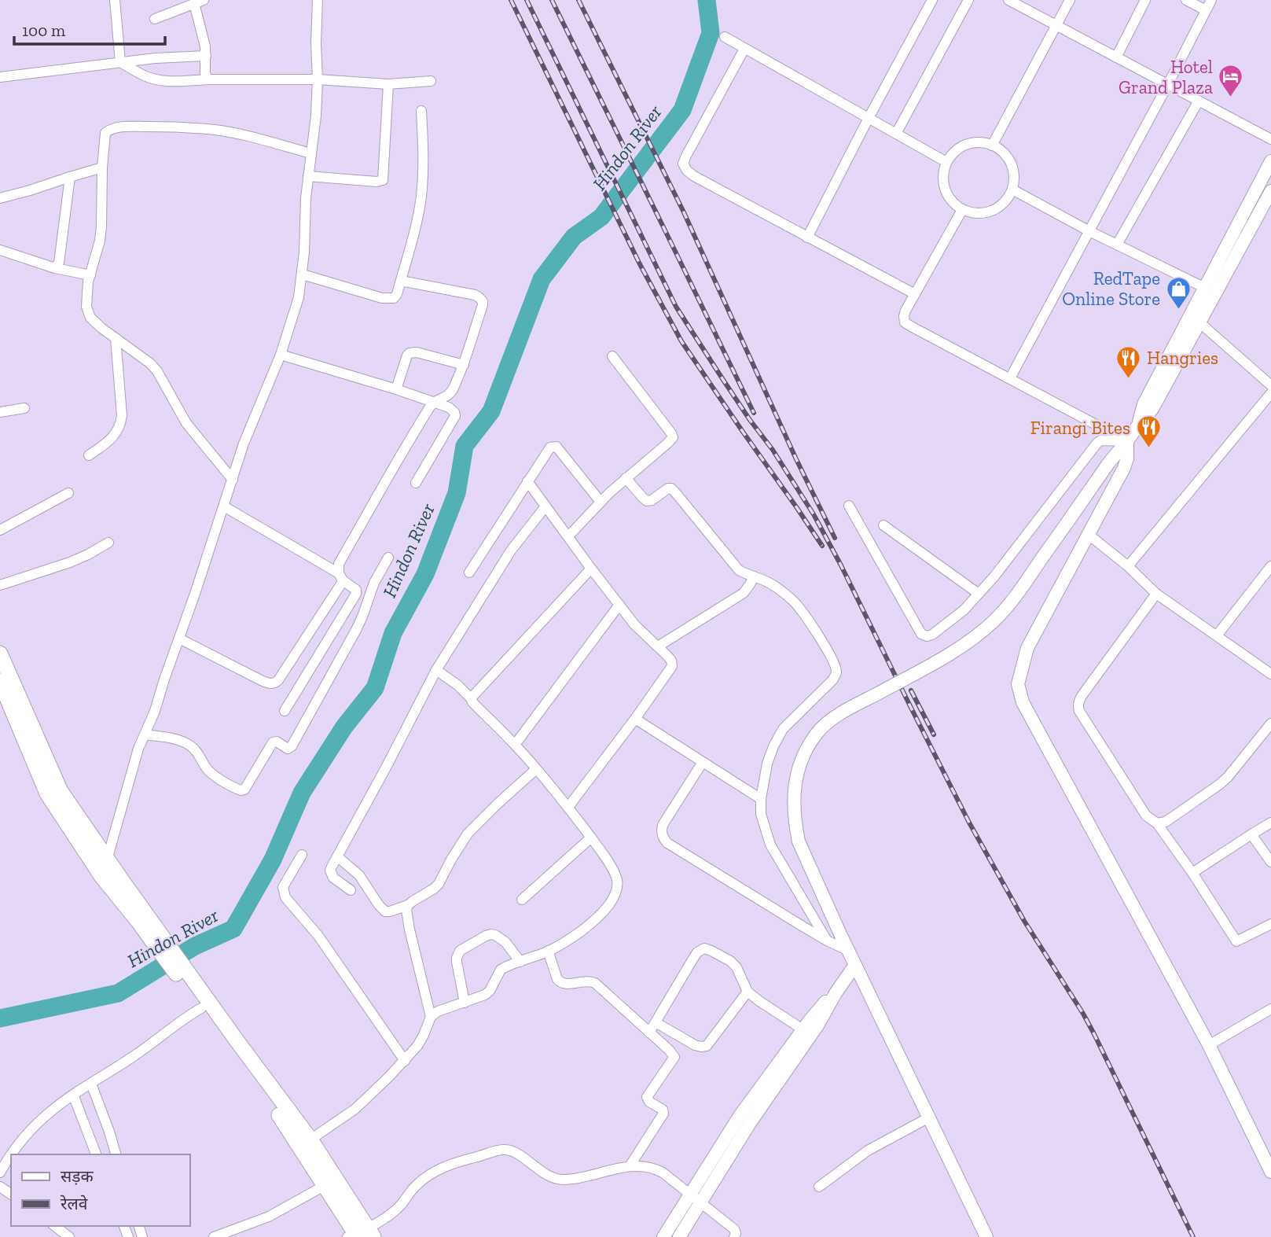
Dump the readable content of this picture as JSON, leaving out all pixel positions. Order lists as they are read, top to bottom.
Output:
{
  "water": ["Hindon River"],
  "places": {
    "hotel": ["Hotel Grand Plaza"],
    "shop": ["RedTape Online Store"],
    "restaurant": ["Hangries", "Firangi Bites"]
  },
  "legend": ["सड़क", "रेलवे"],
  "scale_bar": "100 m"
}
